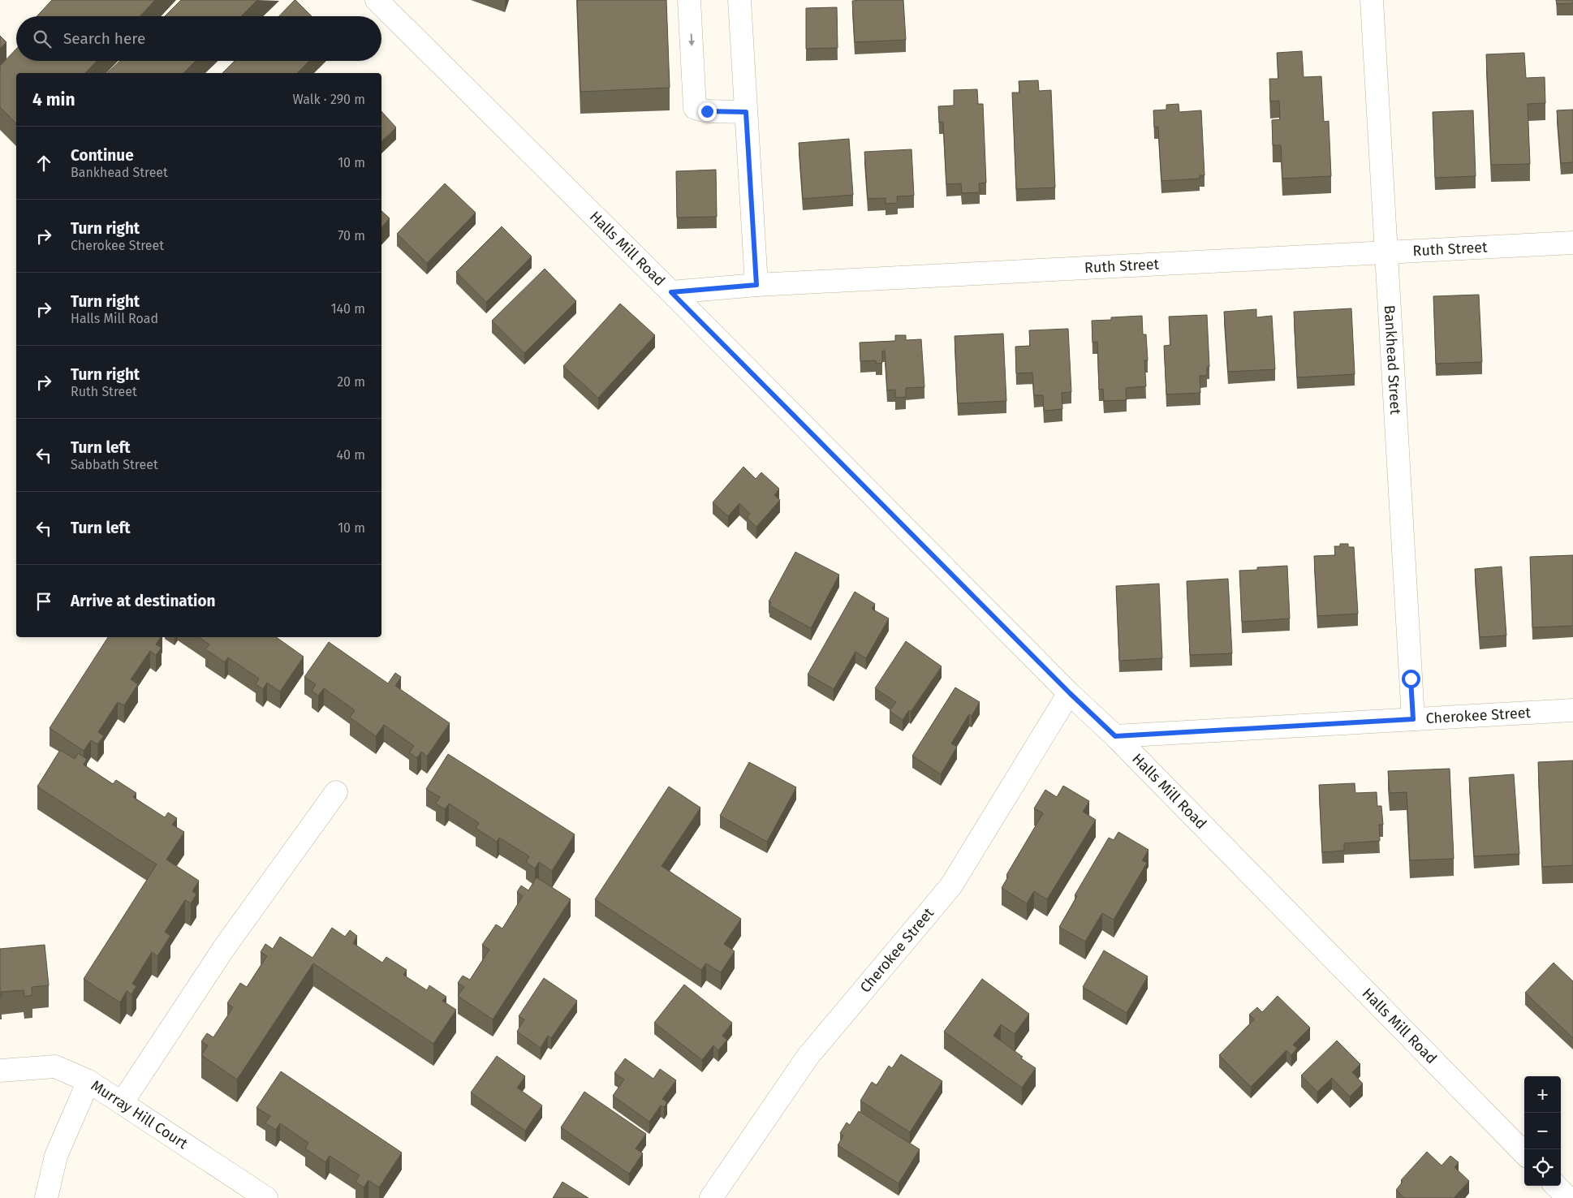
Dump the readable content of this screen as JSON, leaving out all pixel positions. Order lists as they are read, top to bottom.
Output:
{
  "streets": {
    "street": [
      "Halls Mill Road",
      "Ruth Street",
      "Bankhead Street",
      "Cherokee Street",
      "Murray Hill Court"
    ]
  },
  "crossings": [
    ["Halls Mill Road", "Ruth Street"],
    ["Halls Mill Road", "Cherokee Street"],
    ["Ruth Street", "Bankhead Street"],
    ["Bankhead Street", "Cherokee Street"]
  ],
  "page": {
    "search": "Search here",
    "heading": ["4 min", "Walk · 290 m"],
    "list": [
      ["Continue", "Bankhead Street", "10 m"],
      ["Turn right", "Cherokee Street", "70 m"],
      ["Turn right", "Halls Mill Road", "140 m"],
      ["Turn right", "Ruth Street", "20 m"],
      ["Turn left", "Sabbath Street", "40 m"],
      ["Turn left", "10 m"],
      "Arrive at destination"
    ],
    "map_buttons": ["+", "−"]
  }
}
